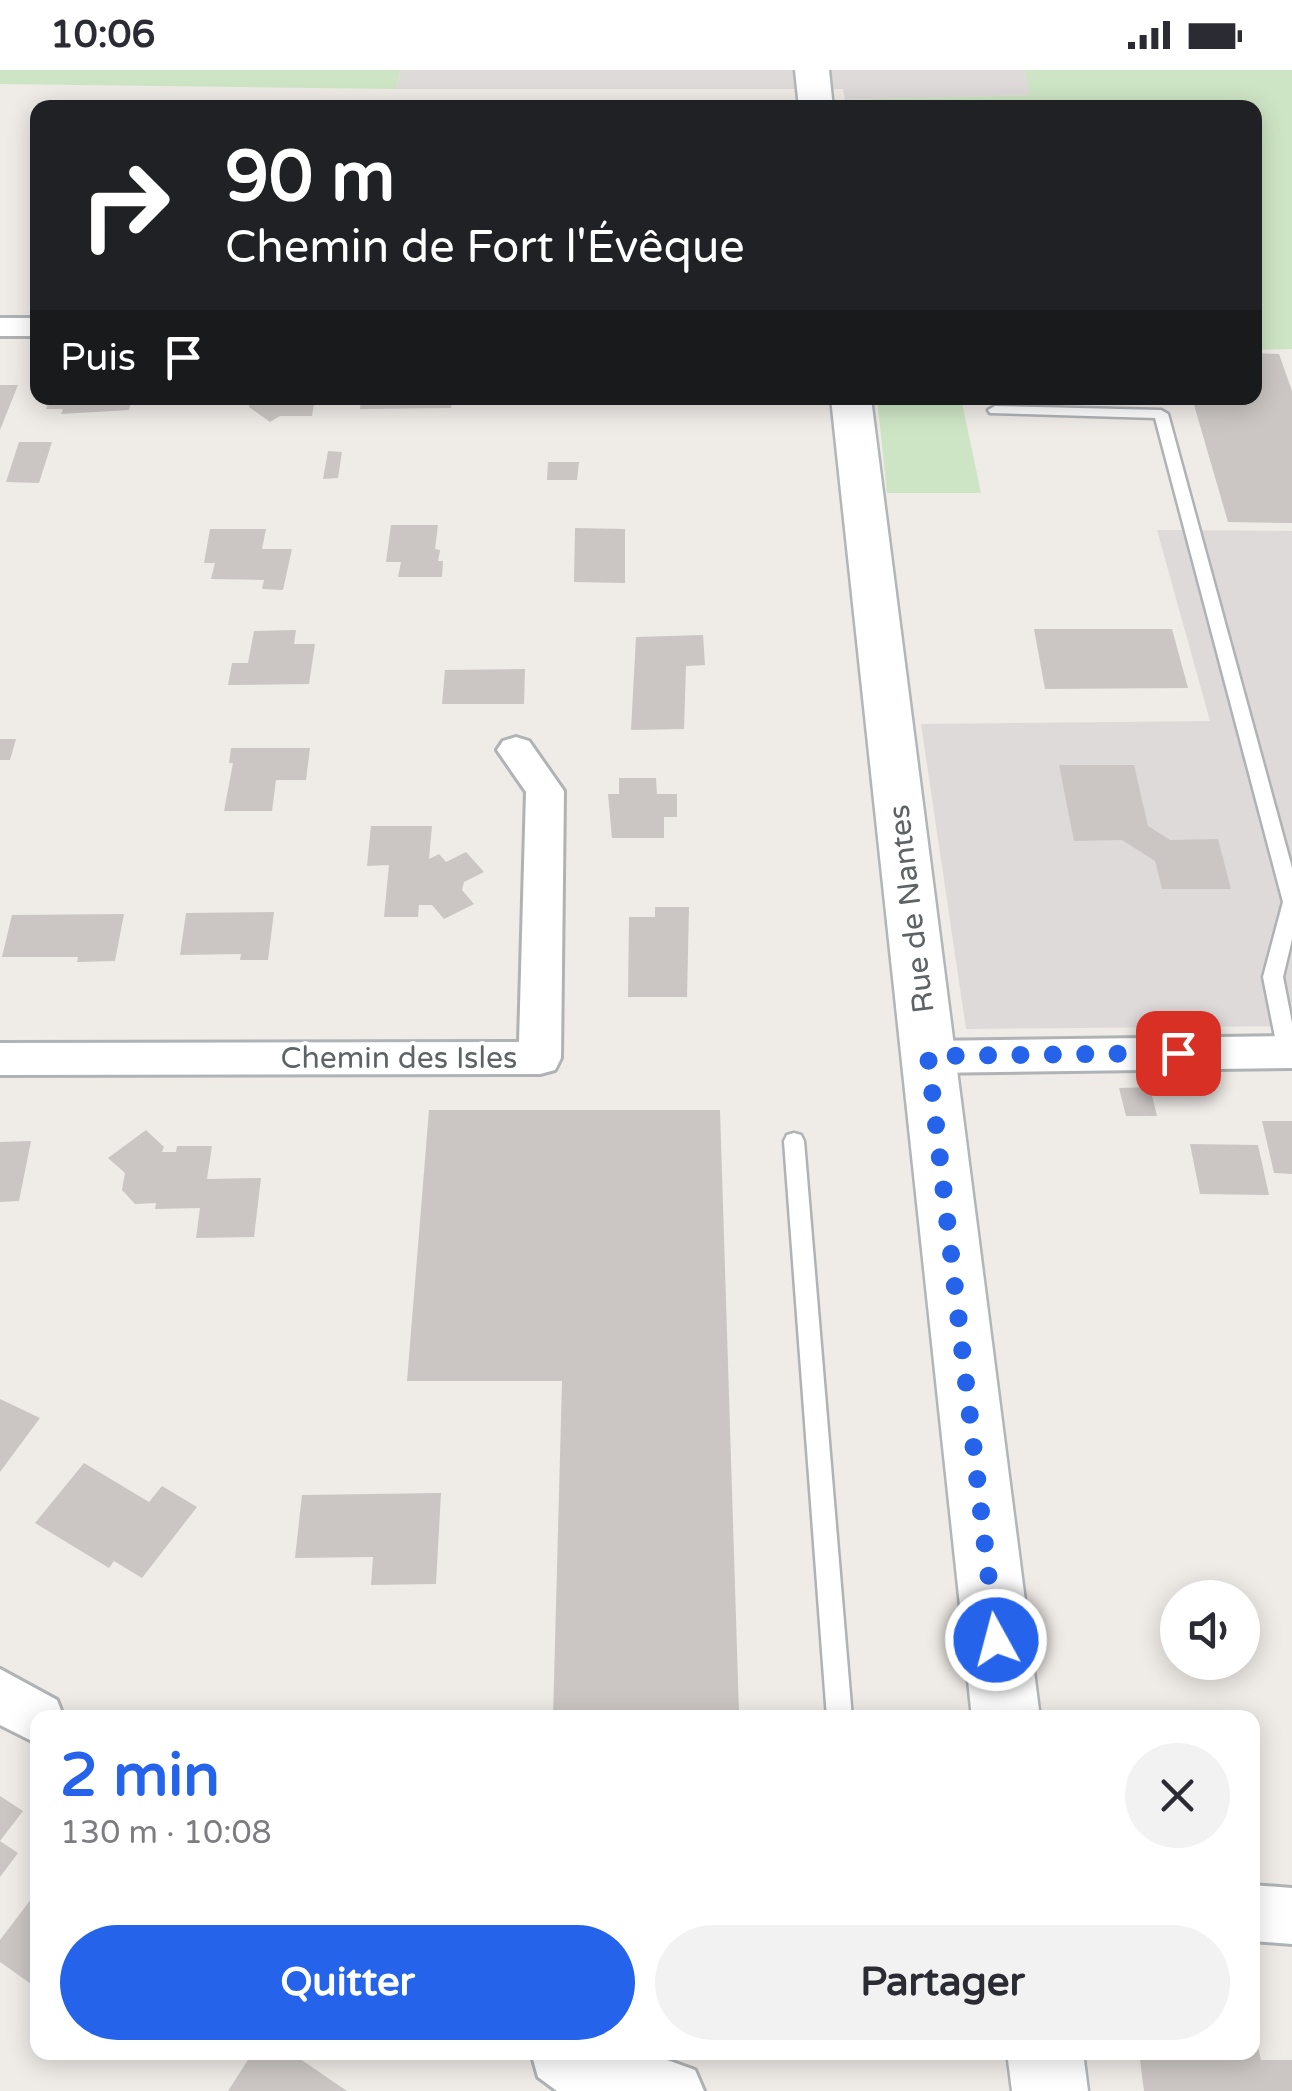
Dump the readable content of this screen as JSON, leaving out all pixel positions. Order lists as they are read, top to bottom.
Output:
{
  "streets": {
    "main road": ["Rue de Nantes"],
    "street": ["Chemin des Isles"]
  },
  "page": {
    "status": "10:06",
    "turn": ["90 m", "Chemin de Fort l'Évêque"],
    "then": "Puis",
    "heading": ["2 min", "130 m · 10:08"],
    "buttons": ["Quitter", "Partager"]
  }
}
